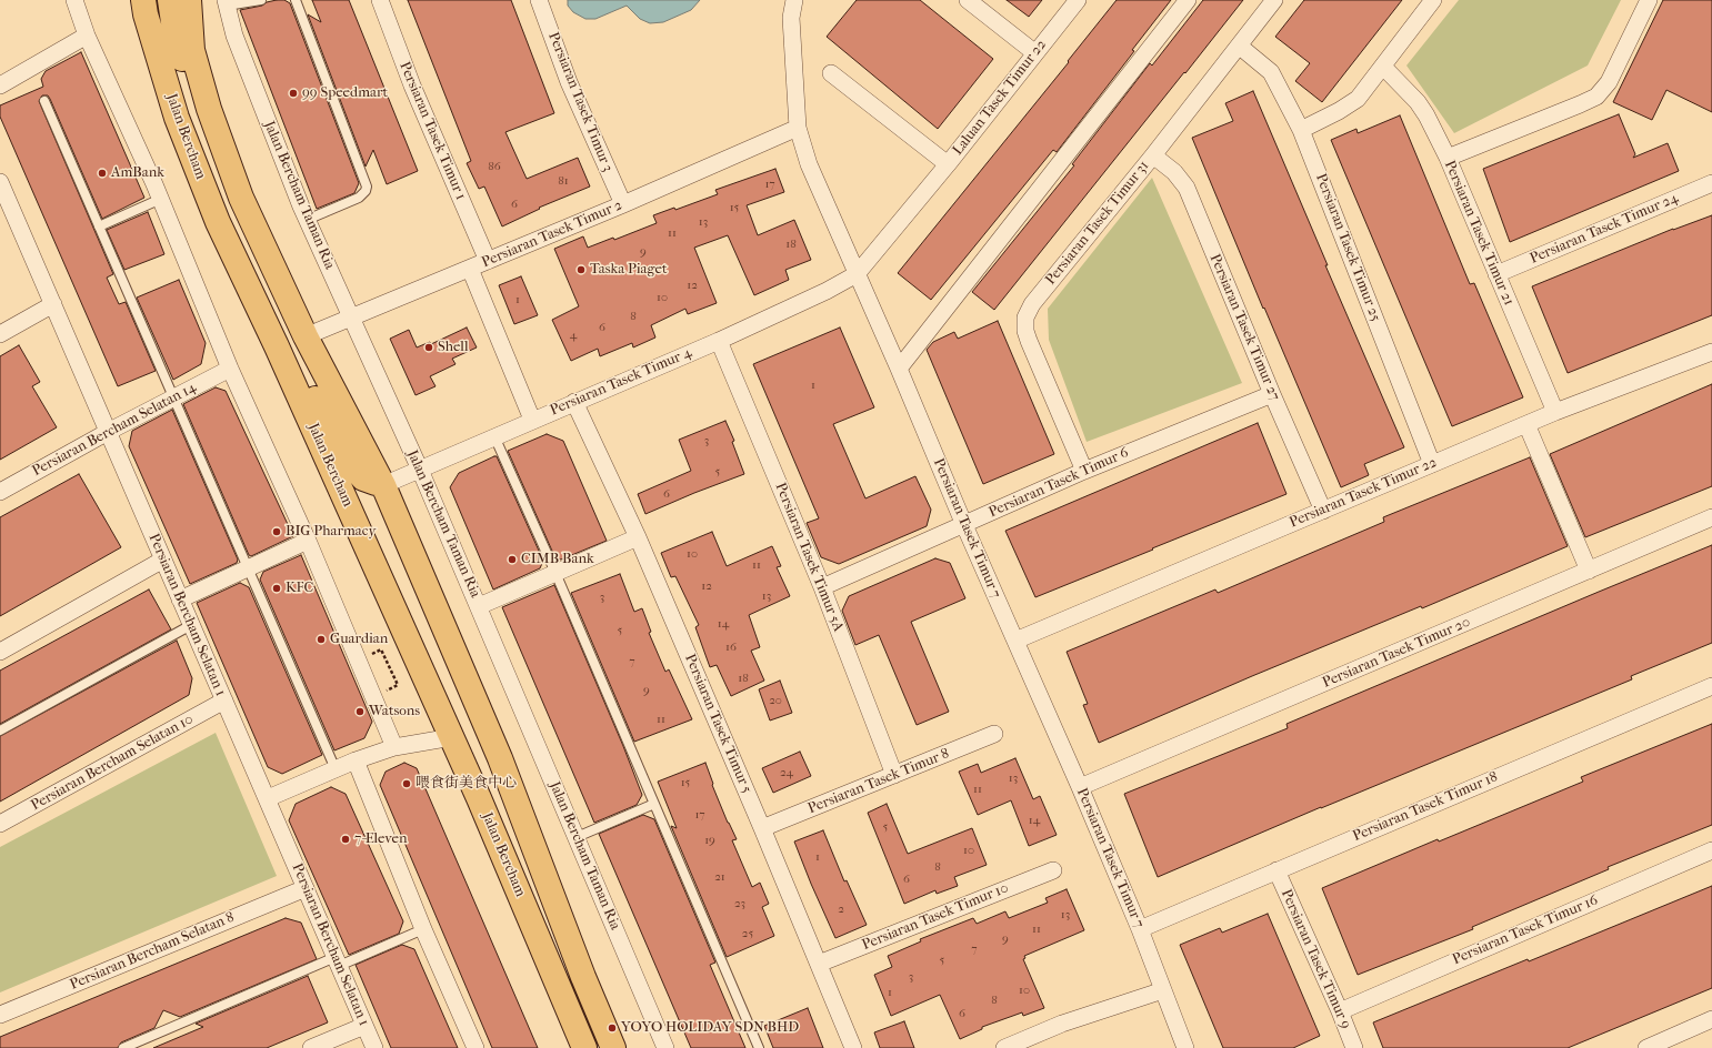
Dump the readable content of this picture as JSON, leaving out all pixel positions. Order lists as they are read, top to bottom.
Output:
{
  "streets": {
    "main road": ["Jalan Bercham"],
    "street": [
      "Laluan Tasek Timur 22",
      "Persiaran Tasek Timur 3",
      "Persiaran Tasek Timur 1",
      "Jalan Bercham Taman Ria",
      "Persiaran Tasek Timur 31",
      "Persiaran Tasek Timur 24",
      "Persiaran Tasek Timur 21",
      "Persiaran Tasek Timur 2",
      "Persiaran Tasek Timur 25",
      "Persiaran Tasek Timur 27",
      "Persiaran Tasek Timur 4",
      "Persiaran Bercham Selatan 14",
      "Persiaran Tasek Timur 6",
      "Persiaran Tasek Timur 22",
      "Persiaran Tasek Timur 7",
      "Persiaran Tasek Timur 5A",
      "Persiaran Bercham Selatan 1",
      "Persiaran Tasek Timur 20",
      "Persiaran Tasek Timur 5",
      "Persiaran Bercham Selatan 10",
      "Persiaran Tasek Timur 8",
      "Persiaran Tasek Timur 18",
      "Persiaran Tasek Timur 10",
      "Persiaran Tasek Timur 16",
      "Persiaran Bercham Selatan 8",
      "Persiaran Tasek Timur 9"
    ]
  },
  "crossings": [
    ["Persiaran Tasek Timur 3", "Persiaran Tasek Timur 2"],
    ["Persiaran Tasek Timur 1", "Persiaran Tasek Timur 2"],
    ["Jalan Bercham", "Persiaran Tasek Timur 2"],
    ["Jalan Bercham", "Persiaran Tasek Timur 4"],
    ["Jalan Bercham Taman Ria", "Persiaran Tasek Timur 2"],
    ["Jalan Bercham Taman Ria", "Persiaran Tasek Timur 4"],
    ["Persiaran Tasek Timur 31", "Persiaran Tasek Timur 25"],
    ["Persiaran Tasek Timur 31", "Persiaran Tasek Timur 27"],
    ["Persiaran Tasek Timur 31", "Persiaran Tasek Timur 6"],
    ["Persiaran Tasek Timur 24", "Persiaran Tasek Timur 21"],
    ["Persiaran Tasek Timur 21", "Persiaran Tasek Timur 22"],
    ["Persiaran Tasek Timur 2", "Persiaran Tasek Timur 7"],
    ["Persiaran Tasek Timur 25", "Persiaran Tasek Timur 22"],
    ["Persiaran Tasek Timur 27", "Persiaran Tasek Timur 6"],
    ["Persiaran Tasek Timur 27", "Persiaran Tasek Timur 22"],
    ["Persiaran Tasek Timur 4", "Persiaran Tasek Timur 7"],
    ["Persiaran Tasek Timur 4", "Persiaran Tasek Timur 5A"],
    ["Persiaran Tasek Timur 4", "Persiaran Tasek Timur 5"],
    ["Persiaran Bercham Selatan 14", "Persiaran Bercham Selatan 1"],
    ["Persiaran Tasek Timur 6", "Persiaran Tasek Timur 7"],
    ["Persiaran Tasek Timur 6", "Persiaran Tasek Timur 5A"],
    ["Persiaran Tasek Timur 22", "Persiaran Tasek Timur 7"],
    ["Persiaran Tasek Timur 7", "Persiaran Tasek Timur 20"],
    ["Persiaran Tasek Timur 7", "Persiaran Tasek Timur 18"],
    ["Persiaran Tasek Timur 5A", "Persiaran Tasek Timur 8"],
    ["Persiaran Bercham Selatan 1", "Persiaran Bercham Selatan 10"],
    ["Persiaran Bercham Selatan 1", "Persiaran Bercham Selatan 8"],
    ["Persiaran Tasek Timur 5", "Persiaran Tasek Timur 8"],
    ["Persiaran Tasek Timur 5", "Persiaran Tasek Timur 10"],
    ["Persiaran Tasek Timur 18", "Persiaran Tasek Timur 9"],
    ["Persiaran Tasek Timur 16", "Persiaran Tasek Timur 9"]
  ],
  "places": [
    "99 Speedmart",
    "AmBank",
    "Taska Piaget",
    "Shell",
    "BIG Pharmacy",
    "CIMB Bank",
    "KFC",
    "Guardian",
    "Watsons",
    "喂食街美食中心",
    "7-Eleven",
    "YOYO HOLIDAY SDN BHD"
  ],
  "house_numbers": [
    "86",
    "81",
    "17",
    "6",
    "15",
    "13",
    "11",
    "18",
    "9",
    "12",
    "10",
    "1",
    "8",
    "6",
    "4",
    "1",
    "3",
    "5",
    "6",
    "10",
    "11",
    "12",
    "13",
    "3",
    "14",
    "5",
    "16",
    "7",
    "18",
    "9",
    "20",
    "11",
    "24",
    "13",
    "15",
    "11",
    "17",
    "14",
    "5",
    "19",
    "10",
    "1",
    "8",
    "21",
    "6",
    "23",
    "2",
    "13",
    "11",
    "25",
    "9",
    "7",
    "5",
    "3",
    "10",
    "1",
    "8",
    "6"
  ]
}
